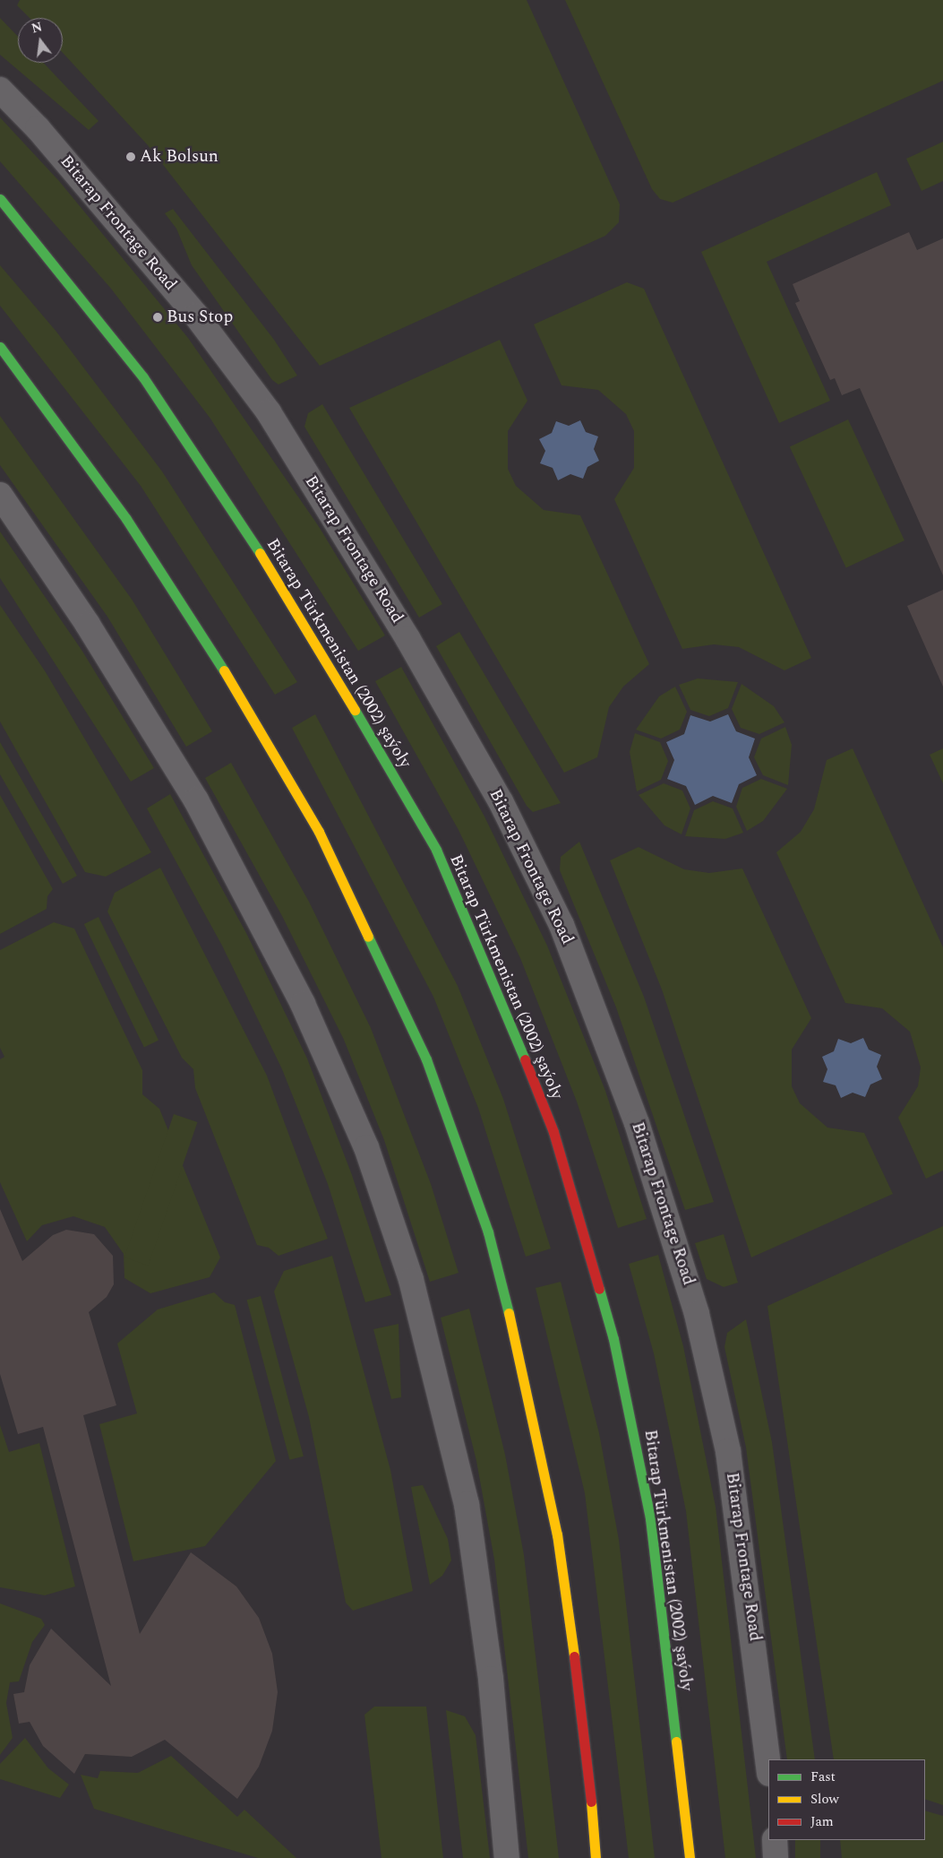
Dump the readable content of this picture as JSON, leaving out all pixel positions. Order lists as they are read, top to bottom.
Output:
{
  "streets": {
    "main road": ["Bitarap Türkmenistan (2002) şaýoly"],
    "street": ["Bitarap Frontage Road"]
  },
  "places": ["Ak Bolsun", "Bus Stop"],
  "legend": ["Fast", "Slow", "Jam"],
  "north": "top"
}
